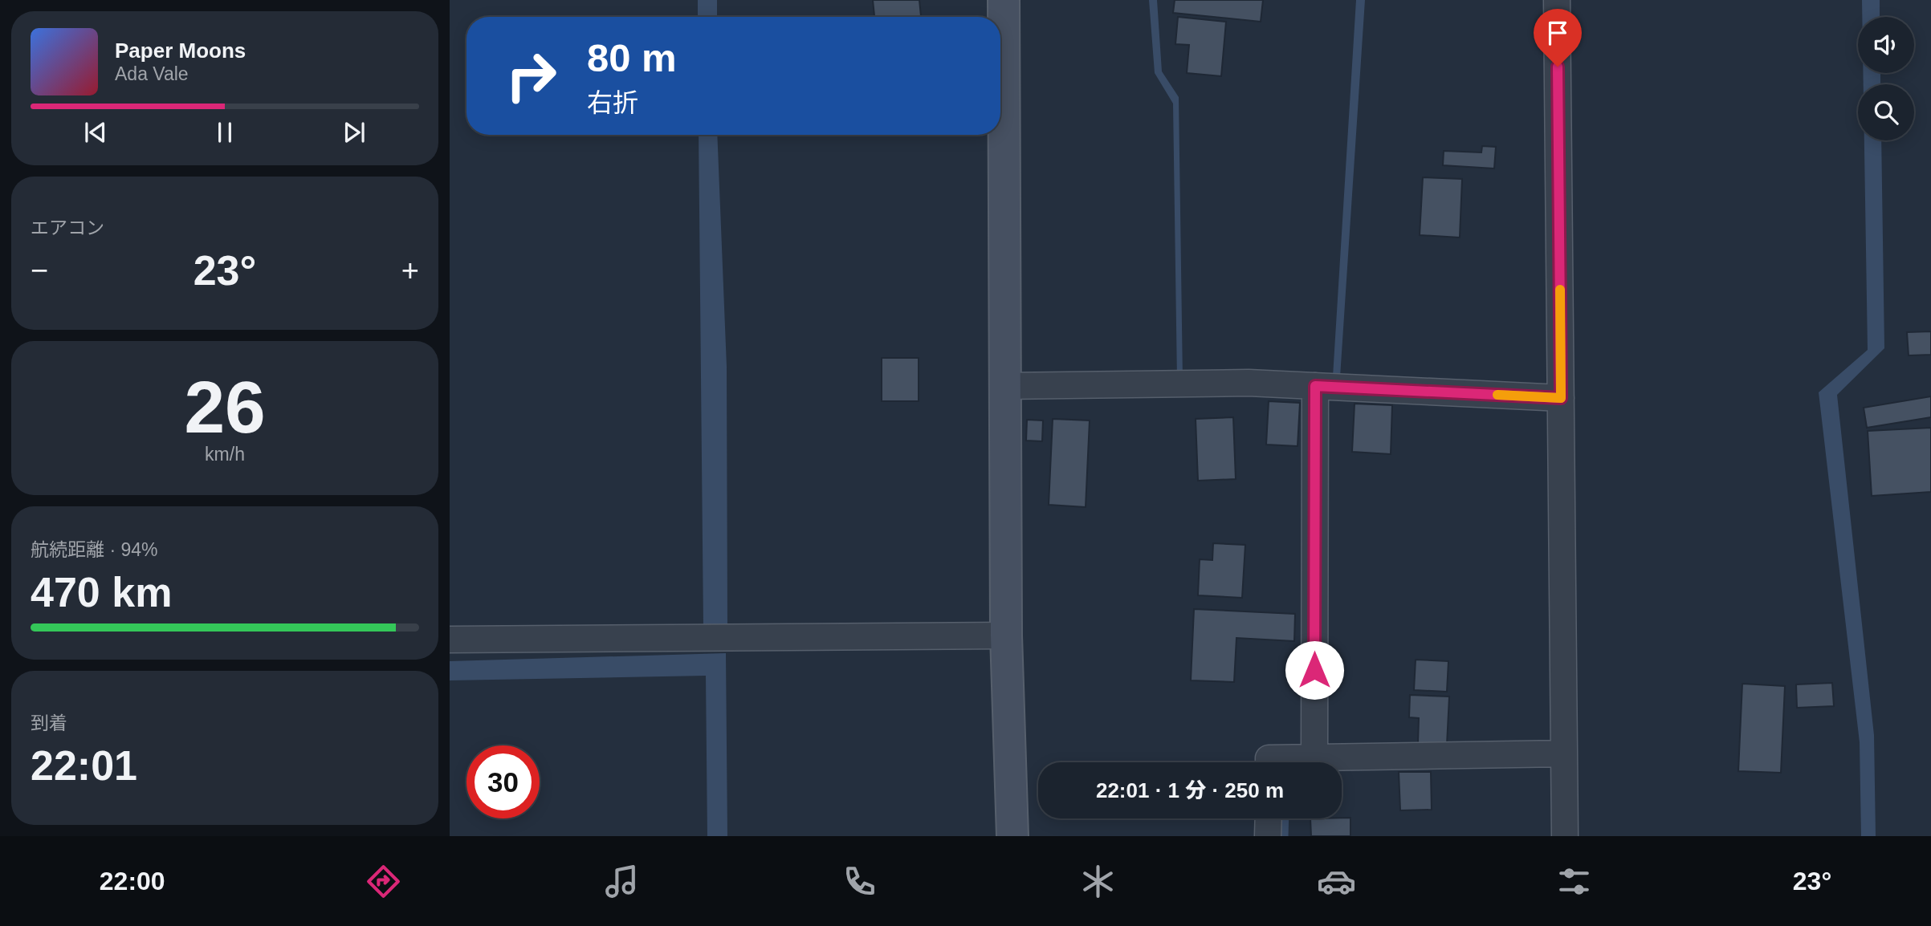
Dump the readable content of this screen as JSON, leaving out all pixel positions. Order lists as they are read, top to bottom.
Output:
{
  "page": {
    "turn": ["80 m", "右折"],
    "song": ["Paper Moons", "Ada Vale"],
    "tile": [
      "エアコン",
      ["26", "km/h"],
      ["航続距離 · 94%", "470 km"],
      ["到着", "22:01"]
    ],
    "heat": ["−", "23°", "+"],
    "limit": "30",
    "trip": "22:01 · 1 分 · 250 m",
    "tabs": ["22:00", "23°"]
  }
}
